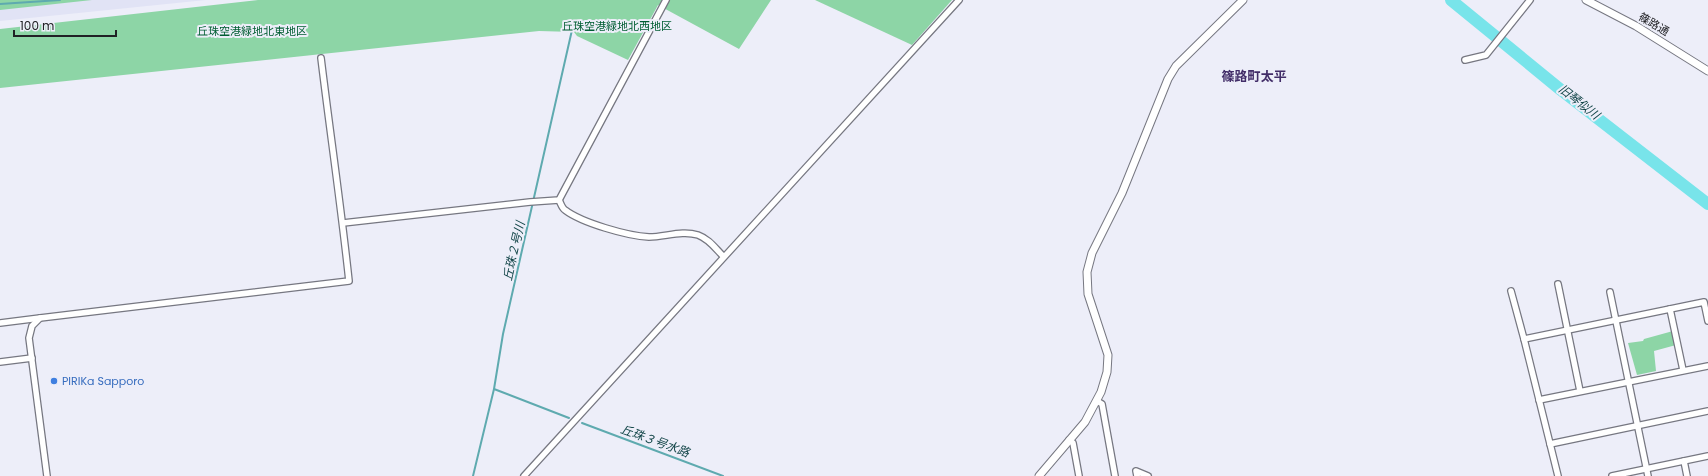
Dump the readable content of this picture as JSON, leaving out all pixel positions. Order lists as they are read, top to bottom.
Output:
{
  "streets": {
    "street": ["篠路通"]
  },
  "districts": ["篠路町太平"],
  "water": ["旧琴似川", "丘珠２号川", "丘珠３号水路"],
  "parks": ["丘珠空港緑地北西地区", "丘珠空港緑地北東地区"],
  "places": ["PIRIKa Sapporo"],
  "scale_bar": "100 m"
}
